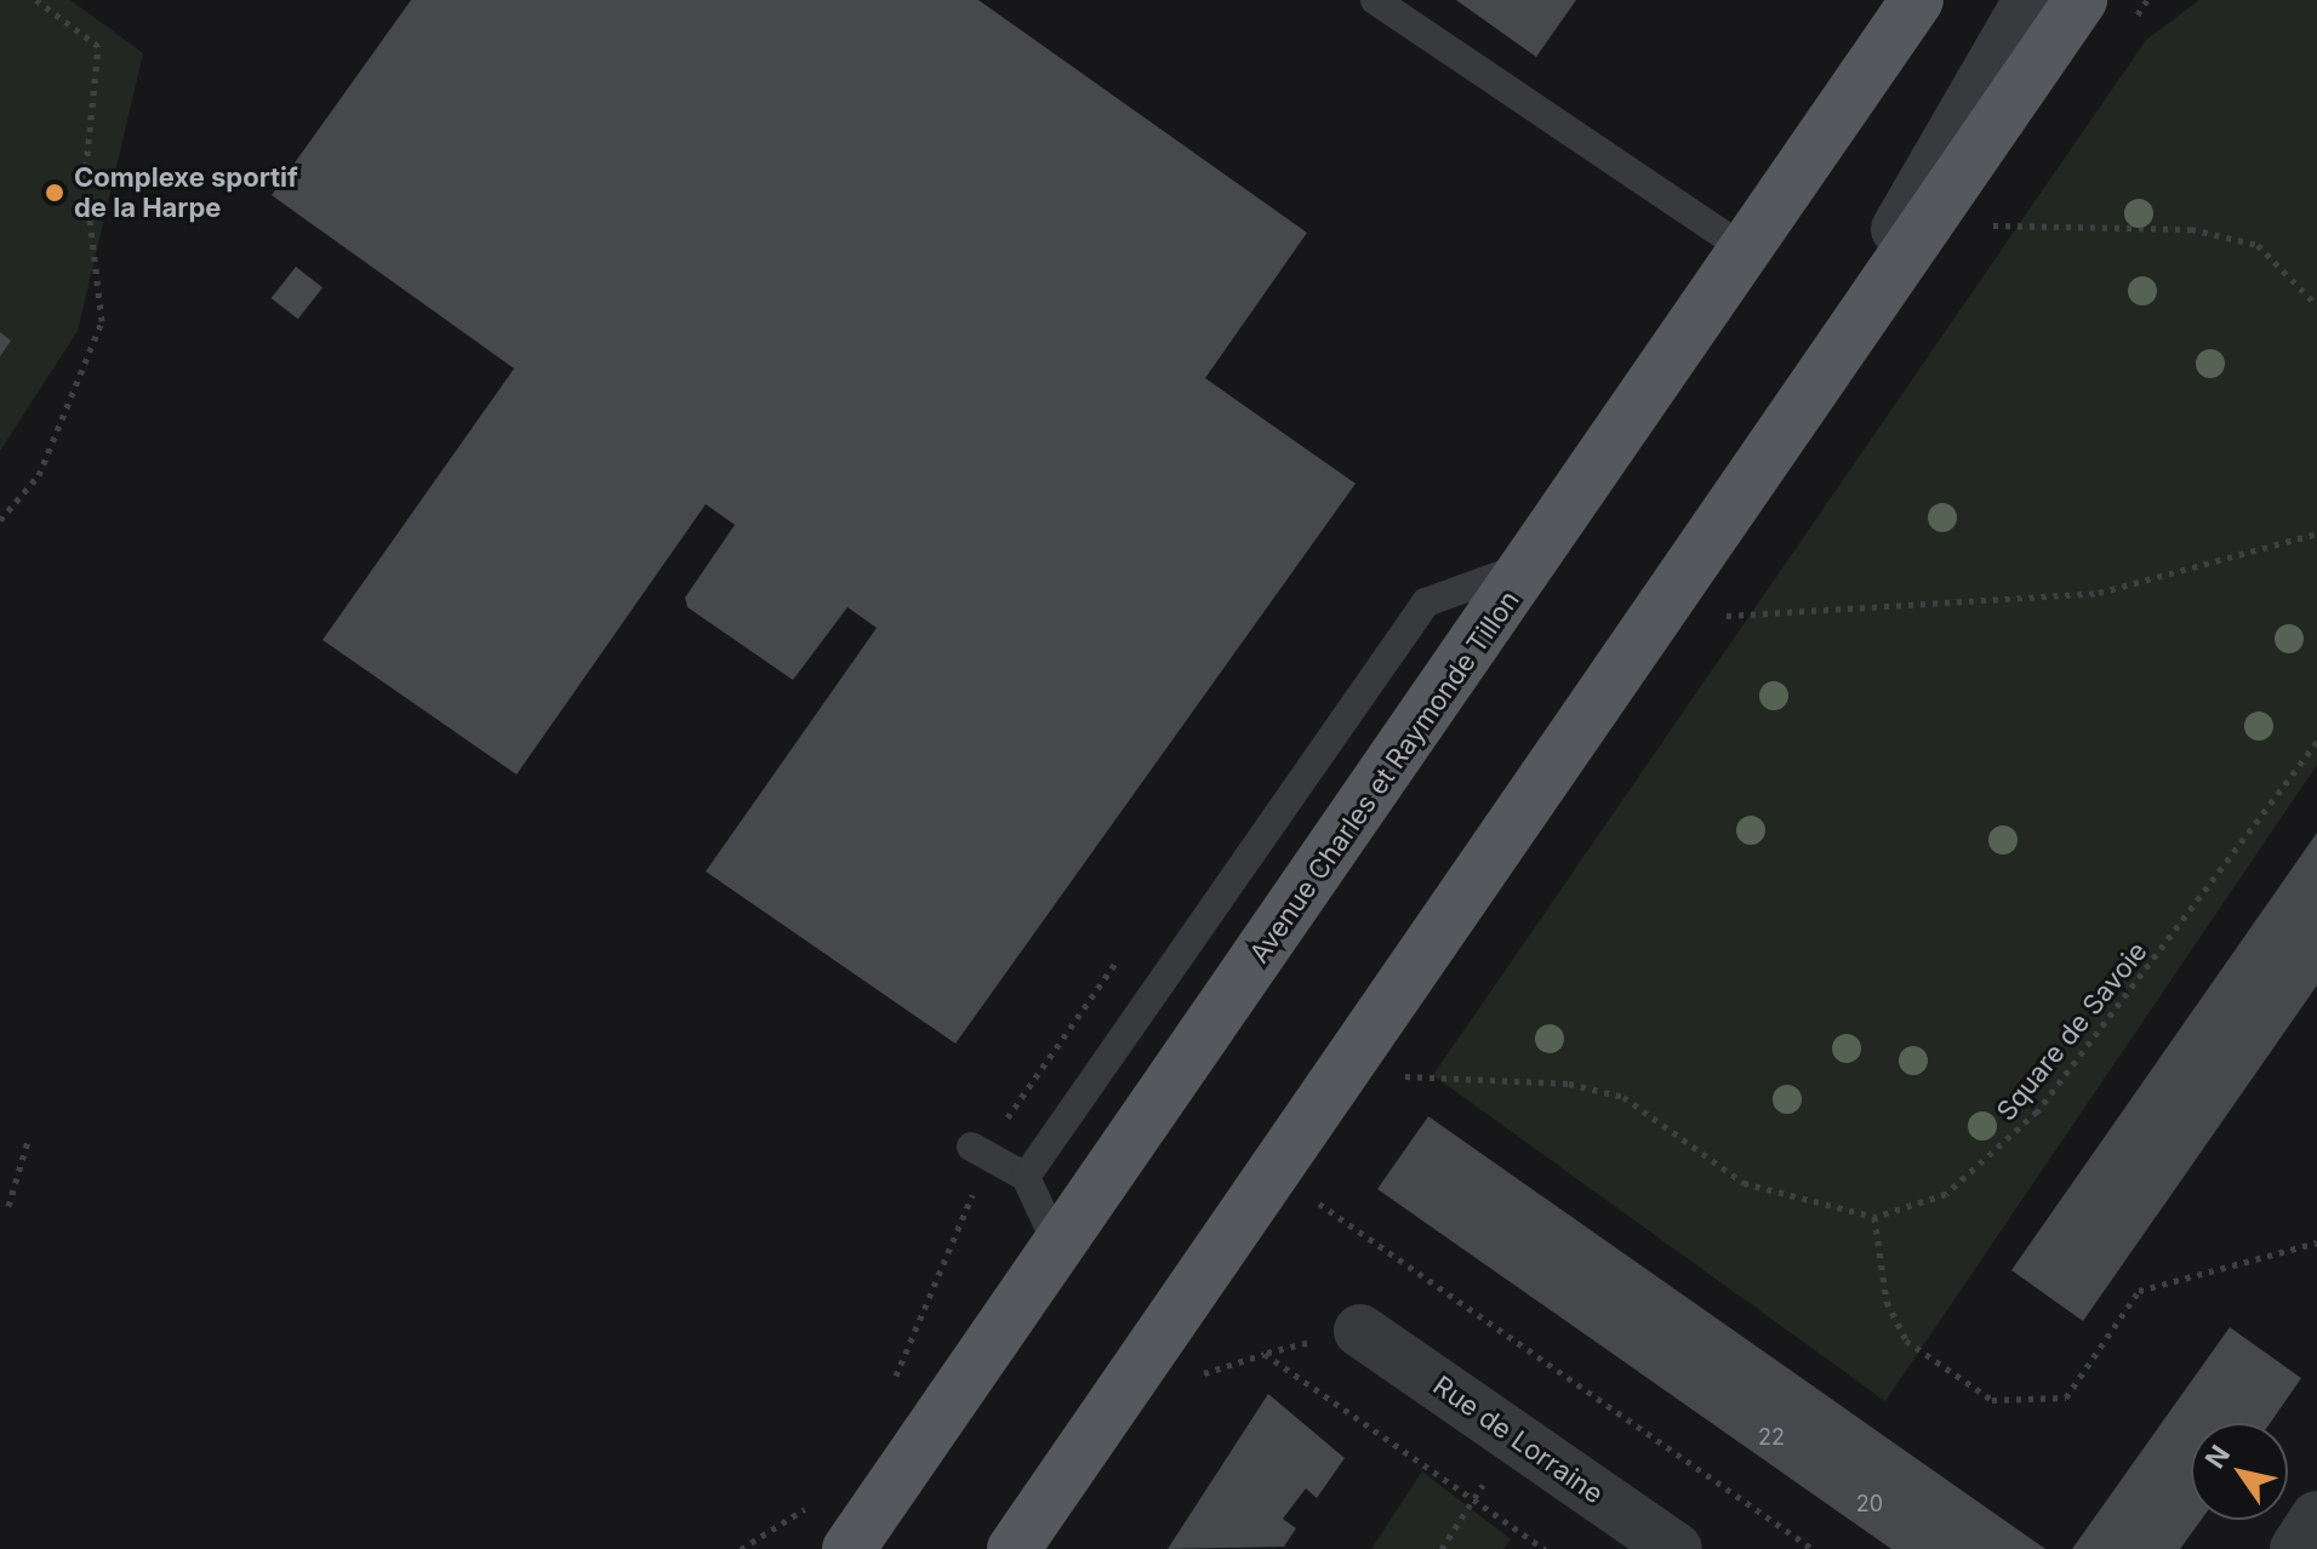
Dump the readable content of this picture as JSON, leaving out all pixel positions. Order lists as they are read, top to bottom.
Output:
{
  "streets": {
    "main road": ["Avenue Charles et Raymonde Tillon"],
    "street": ["Rue de Lorraine"],
    "path": ["Square de Savoie"]
  },
  "places": ["Complexe sportif de la Harpe"],
  "house_numbers": ["22", "20"],
  "north": "top left"
}
